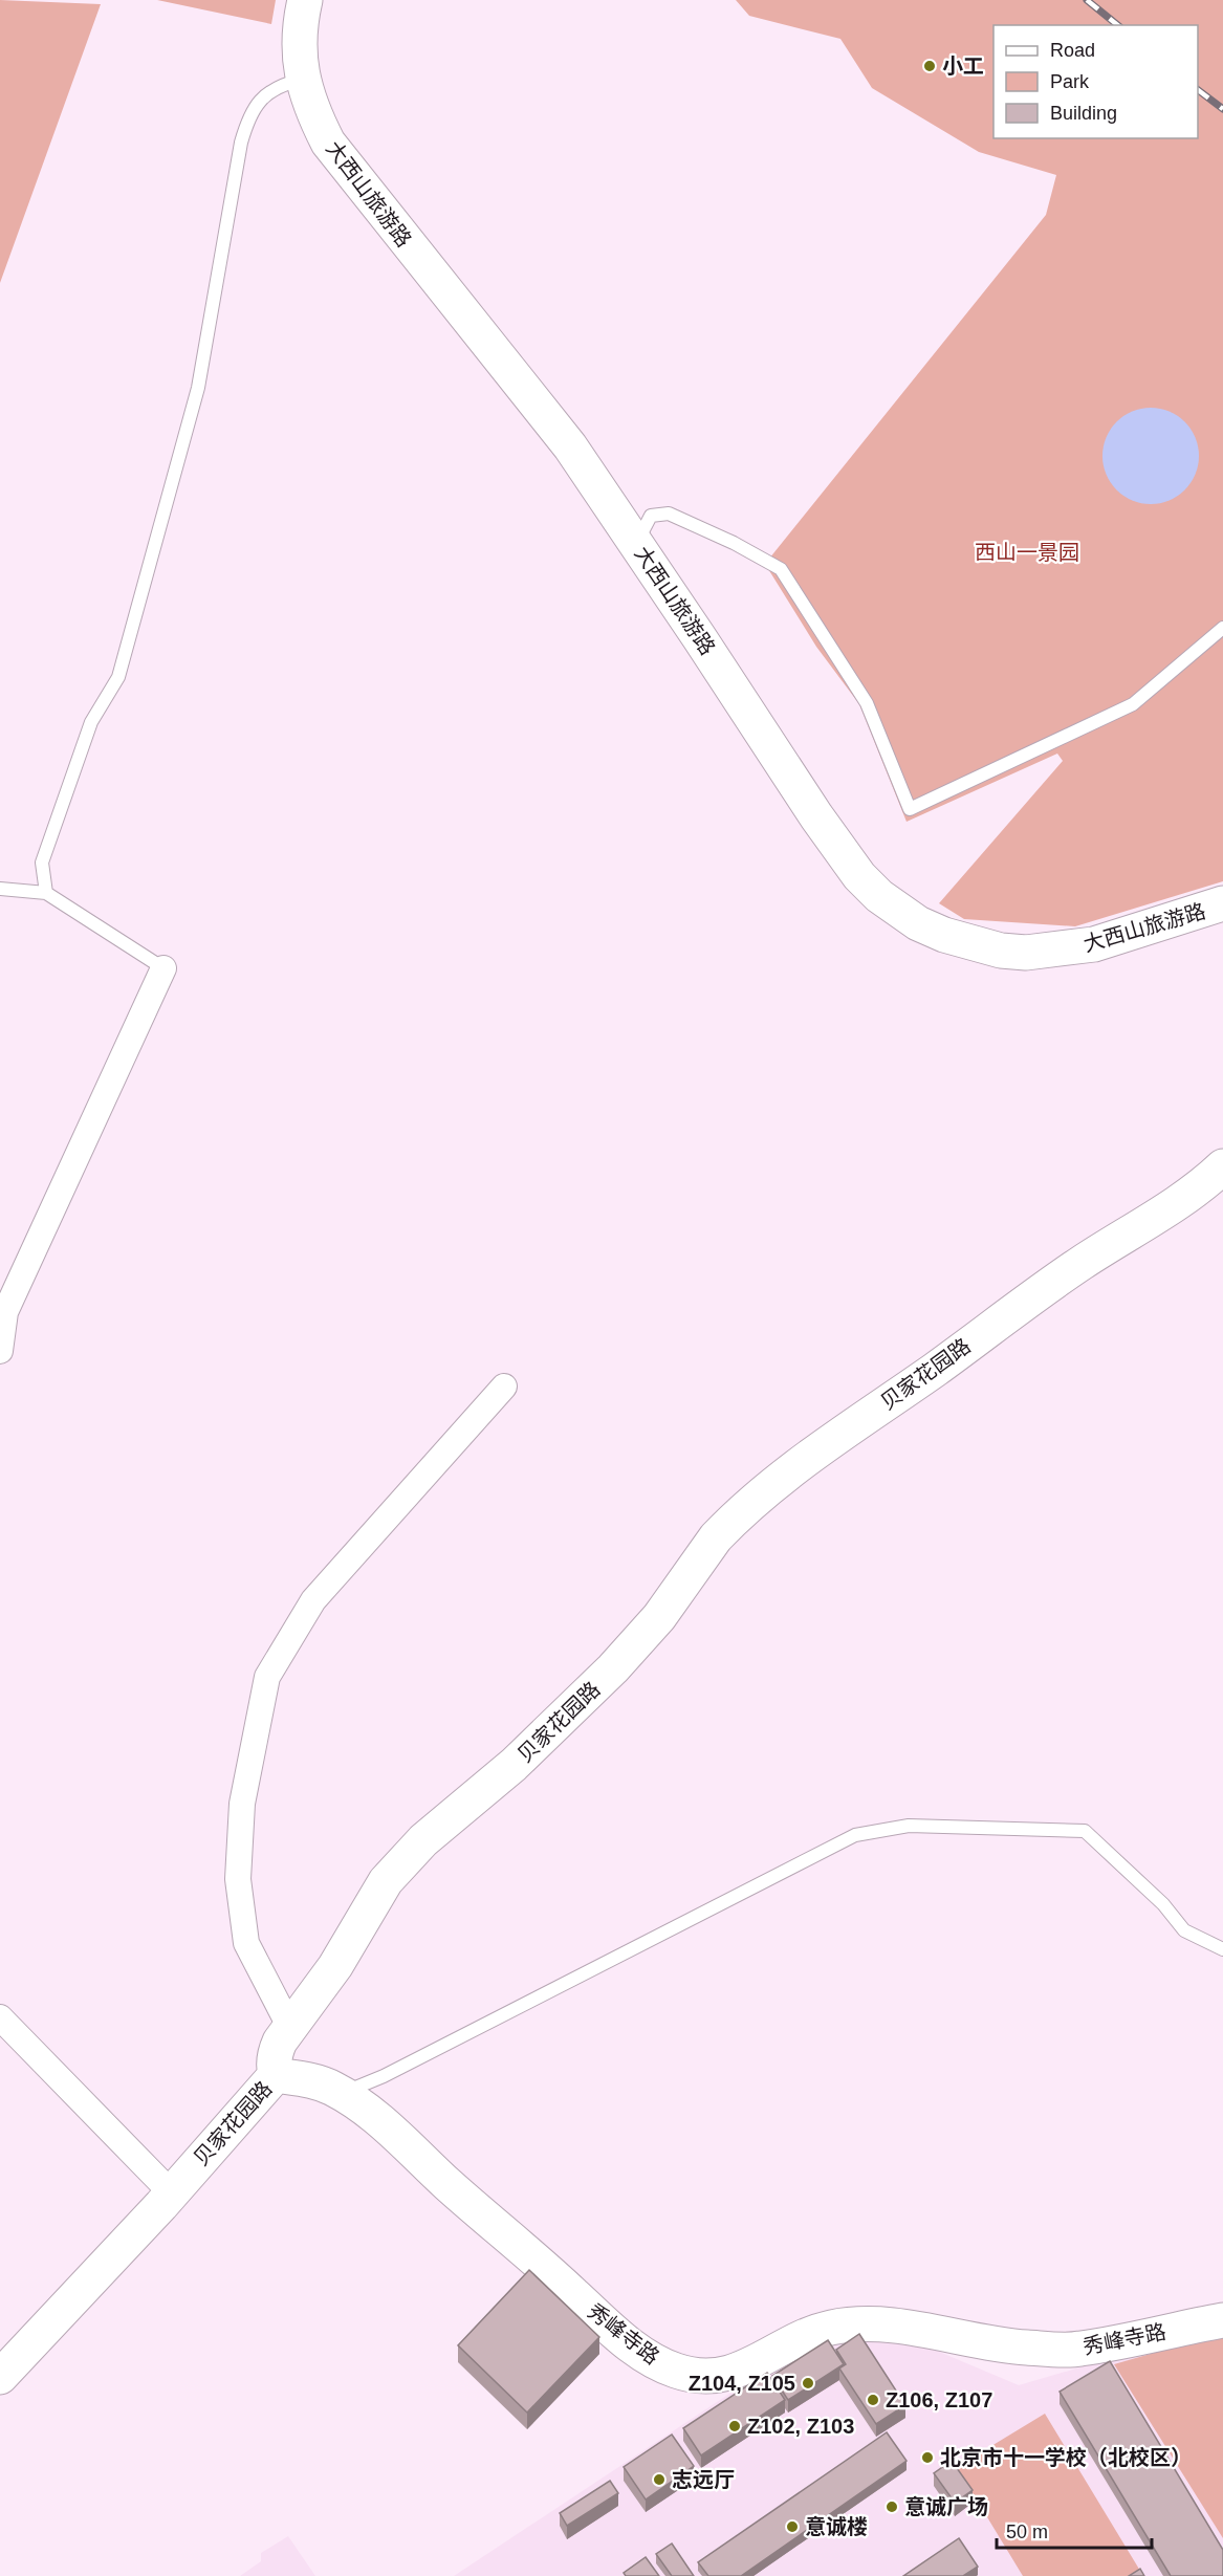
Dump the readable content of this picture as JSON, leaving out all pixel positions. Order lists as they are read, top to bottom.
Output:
{
  "streets": {
    "street": ["大西山旅游路", "贝家花园路", "秀峰寺路"]
  },
  "crossings": [
    ["贝家花园路", "秀峰寺路"]
  ],
  "parks": ["西山一景园"],
  "places": [
    "小工",
    "Z104, Z105",
    "Z106, Z107",
    "Z102, Z103",
    "北京市十一学校（北校区）",
    "志远厅",
    "意诚广场",
    "意诚楼"
  ],
  "legend": ["Road", "Park", "Building"],
  "scale_bar": "50 m"
}
